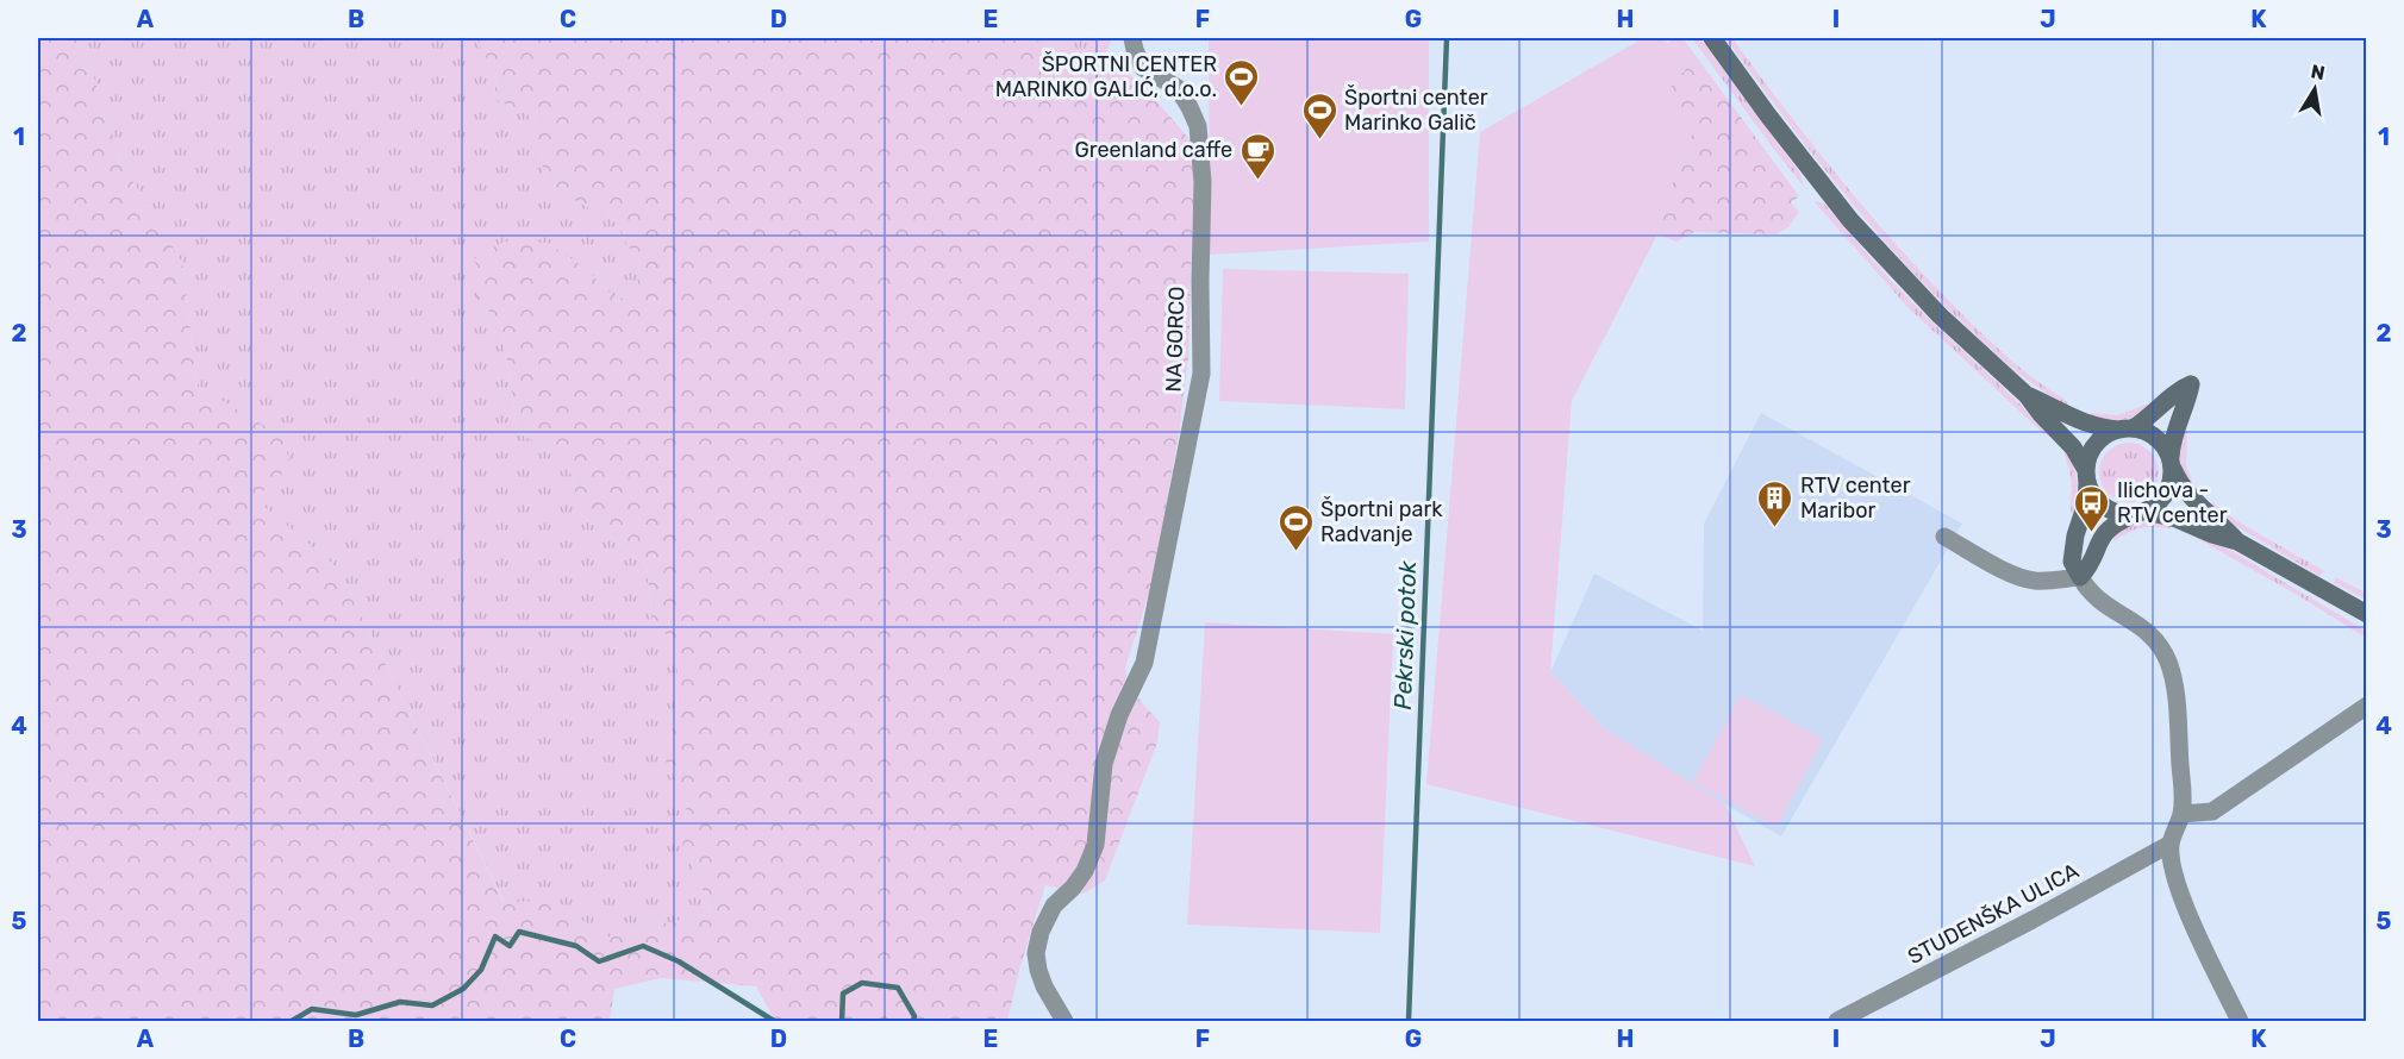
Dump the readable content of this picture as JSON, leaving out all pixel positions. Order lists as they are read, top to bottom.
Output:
{
  "streets": {
    "street": ["NA GORCO", "STUDENŠKA ULICA"]
  },
  "water": ["Pekrski potok"],
  "places": {
    "sports": ["ŠPORTNI CENTER MARINKO GALIĆ, d.o.o.", "Športni center Marinko Galič", "Športni park Radvanje"],
    "cafe": ["Greenland caffe"],
    "building": ["RTV center Maribor"],
    "bus stop": ["Ilichova - RTV center"]
  },
  "north": "top",
  "grid": {
    "columns": [
      "A",
      "B",
      "C",
      "D",
      "E",
      "F",
      "G",
      "H",
      "I",
      "J",
      "K"
    ],
    "rows": [
      "1",
      "2",
      "3",
      "4",
      "5"
    ]
  }
}
